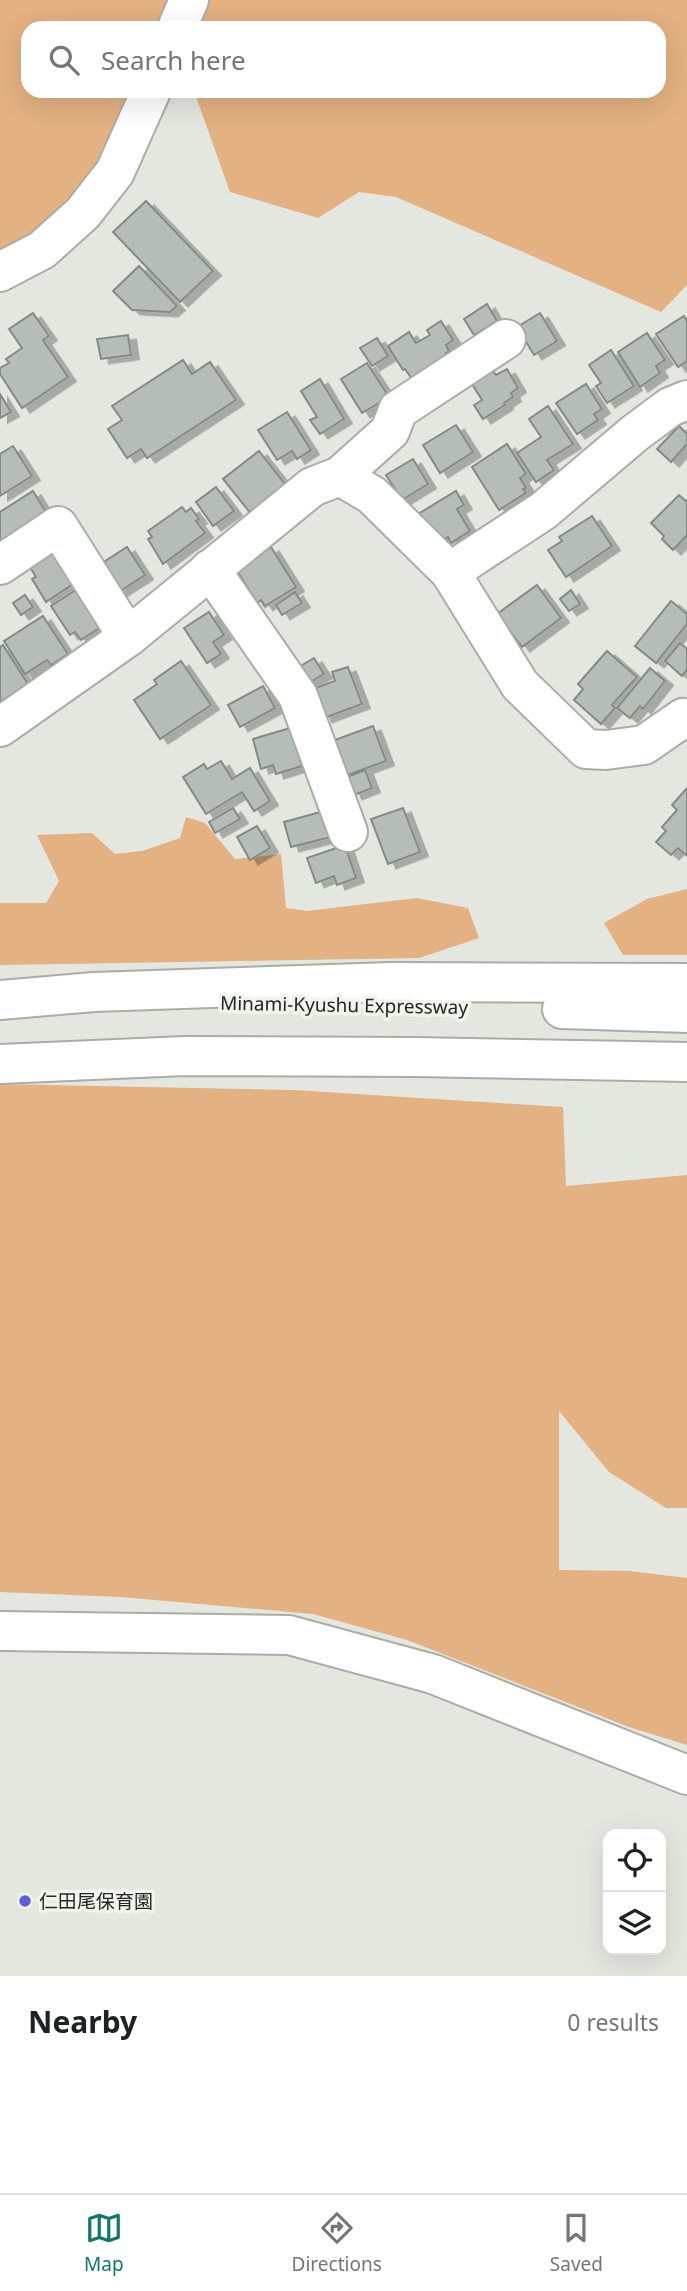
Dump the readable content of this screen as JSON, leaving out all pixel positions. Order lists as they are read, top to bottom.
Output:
{
  "streets": {
    "main road": ["Minami-Kyushu Expressway"]
  },
  "places": ["仁田尾保育園"],
  "page": {
    "search": "Search here",
    "heading": ["Nearby", "0 results"],
    "nav": ["Map", "Directions", "Saved"]
  }
}
